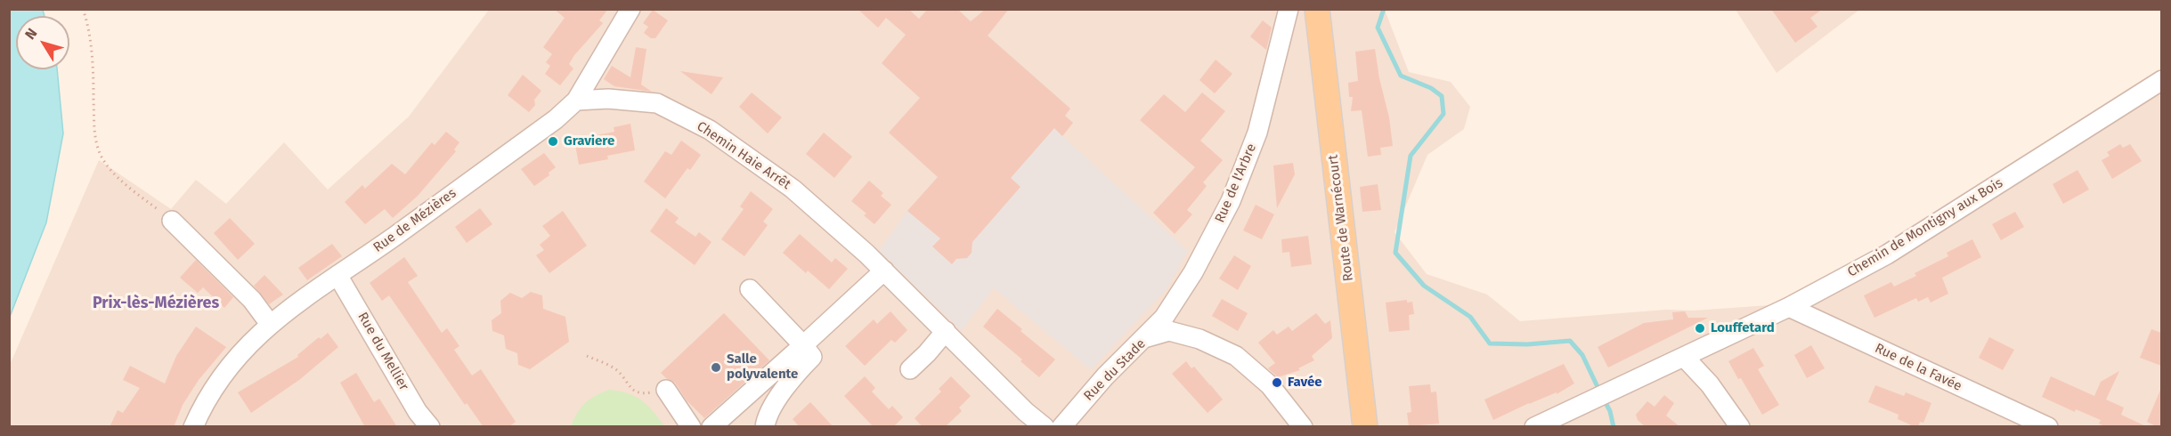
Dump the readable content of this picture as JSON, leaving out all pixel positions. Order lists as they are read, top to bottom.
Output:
{
  "streets": {
    "main road": ["Route de Warnécourt"],
    "street": [
      "Chemin Haie Arrêt",
      "Rue de l'Arbre",
      "Rue de Mézières",
      "Chemin de Montigny aux Bois",
      "Rue du Mellier",
      "Rue de la Favée",
      "Rue du Stade"
    ]
  },
  "crossings": [
    ["Chemin Haie Arrêt", "Rue de Mézières"],
    ["Rue de l'Arbre", "Rue du Stade"],
    ["Rue de Mézières", "Rue du Mellier"],
    ["Chemin de Montigny aux Bois", "Rue de la Favée"]
  ],
  "districts": ["Prix-lès-Mézières"],
  "places": [
    "Graviere",
    "Louffetard",
    "Salle polyvalente",
    "Favée"
  ],
  "north": "top left"
}
